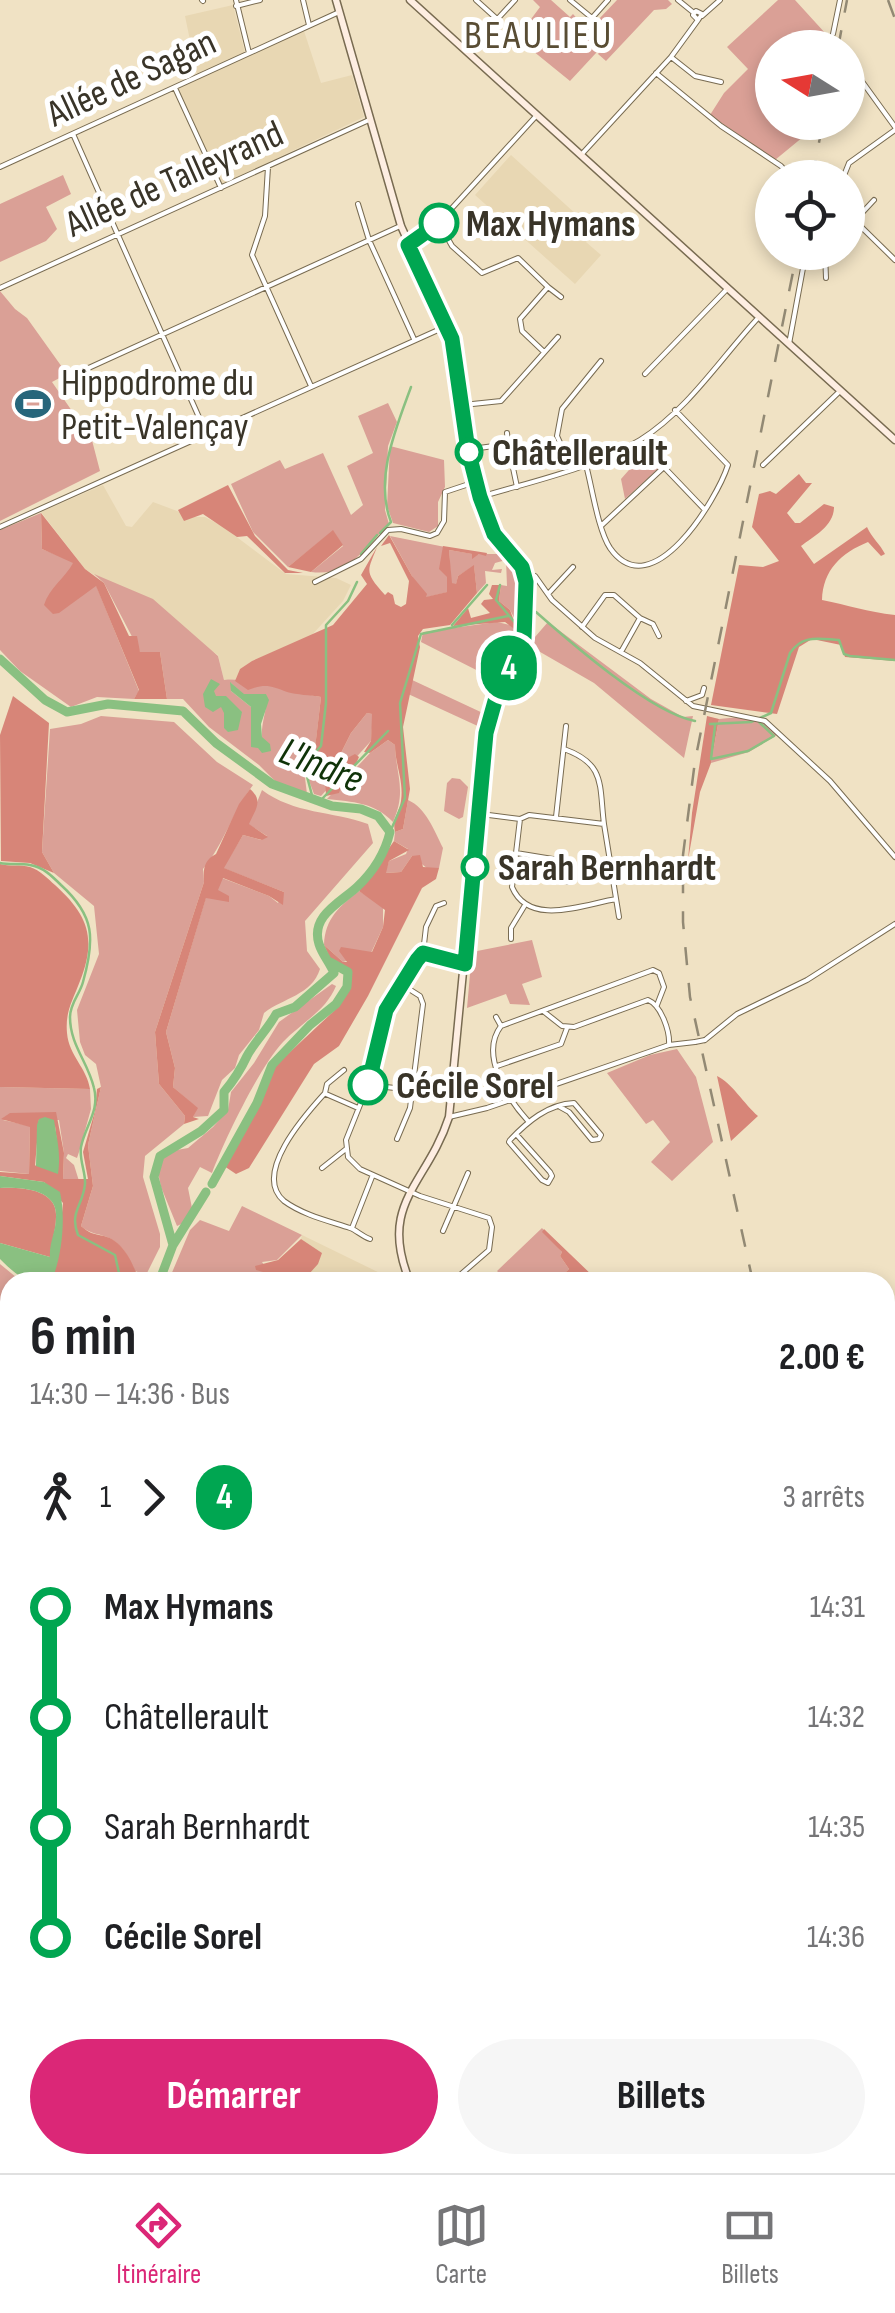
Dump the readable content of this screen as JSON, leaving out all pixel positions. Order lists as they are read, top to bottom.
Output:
{
  "streets": {
    "street": ["Allée de Sagan", "Allée de Talleyrand"]
  },
  "districts": ["BEAULIEU"],
  "water": ["L'Indre"],
  "places": {
    "other": [
      "Max Hymans",
      "Châtellerault",
      "Sarah Bernhardt",
      "Cécile Sorel"
    ],
    "sports": ["Hippodrome du Petit-Valençay"]
  },
  "lines": ["bus line 4"],
  "north": "left",
  "page": {
    "on_map": "4",
    "heading": ["6 min", "14:30 – 14:36 · Bus", "2.00 €"],
    "legs": ["1", "4", "3 arrêts"],
    "list": [
      {
        "name": "Max Hymans",
        "value": "14:31"
      },
      {
        "name": "Châtellerault",
        "value": "14:32"
      },
      {
        "name": "Sarah Bernhardt",
        "value": "14:35"
      },
      {
        "name": "Cécile Sorel",
        "value": "14:36"
      }
    ],
    "buttons": ["Démarrer", "Billets"],
    "tabs": ["Itinéraire", "Carte", "Billets"]
  }
}
